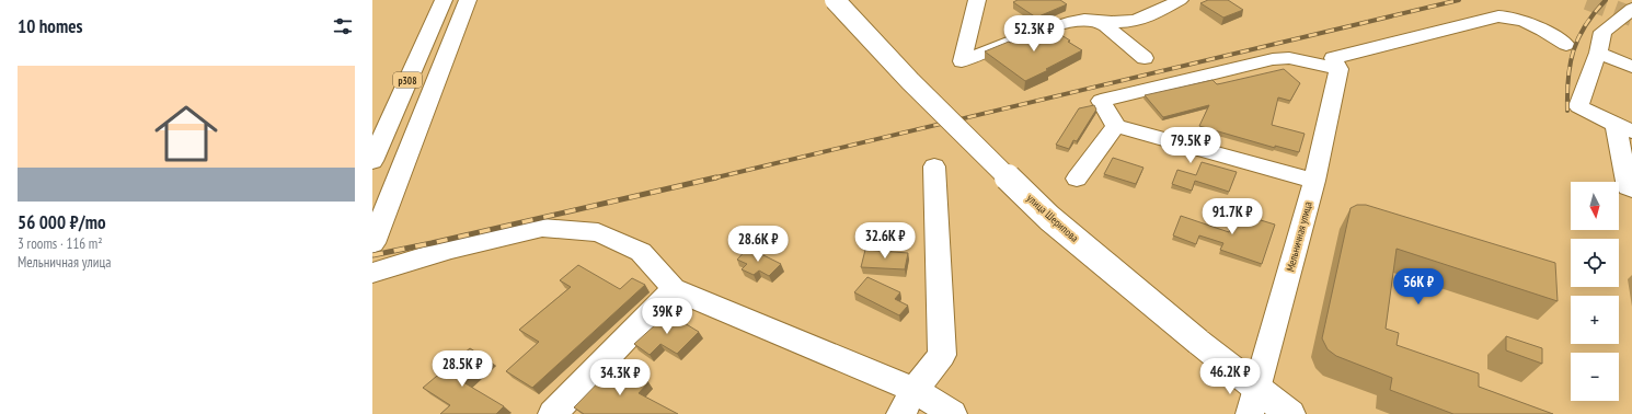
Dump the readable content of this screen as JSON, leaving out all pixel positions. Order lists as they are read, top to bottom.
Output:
{
  "streets": {
    "main road": ["p308", "улица Шерипова"],
    "street": ["Мельничная улица"]
  },
  "crossings": [
    ["улица Шерипова", "Мельничная улица"]
  ],
  "north": "bottom",
  "page": {
    "heading": "10 homes",
    "price": [
      "52.3K ₽",
      "79.5K ₽",
      "91.7K ₽",
      "32.6K ₽",
      "28.6K ₽",
      "56K ₽",
      "39K ₽",
      "28.5K ₽",
      "46.2K ₽",
      "34.3K ₽"
    ],
    "list": [
      {
        "name": "56 000 ₽/mo",
        "note": "3 rooms · 116 m² · Мельничная улица"
      }
    ],
    "map_buttons": ["+", "−"]
  }
}
